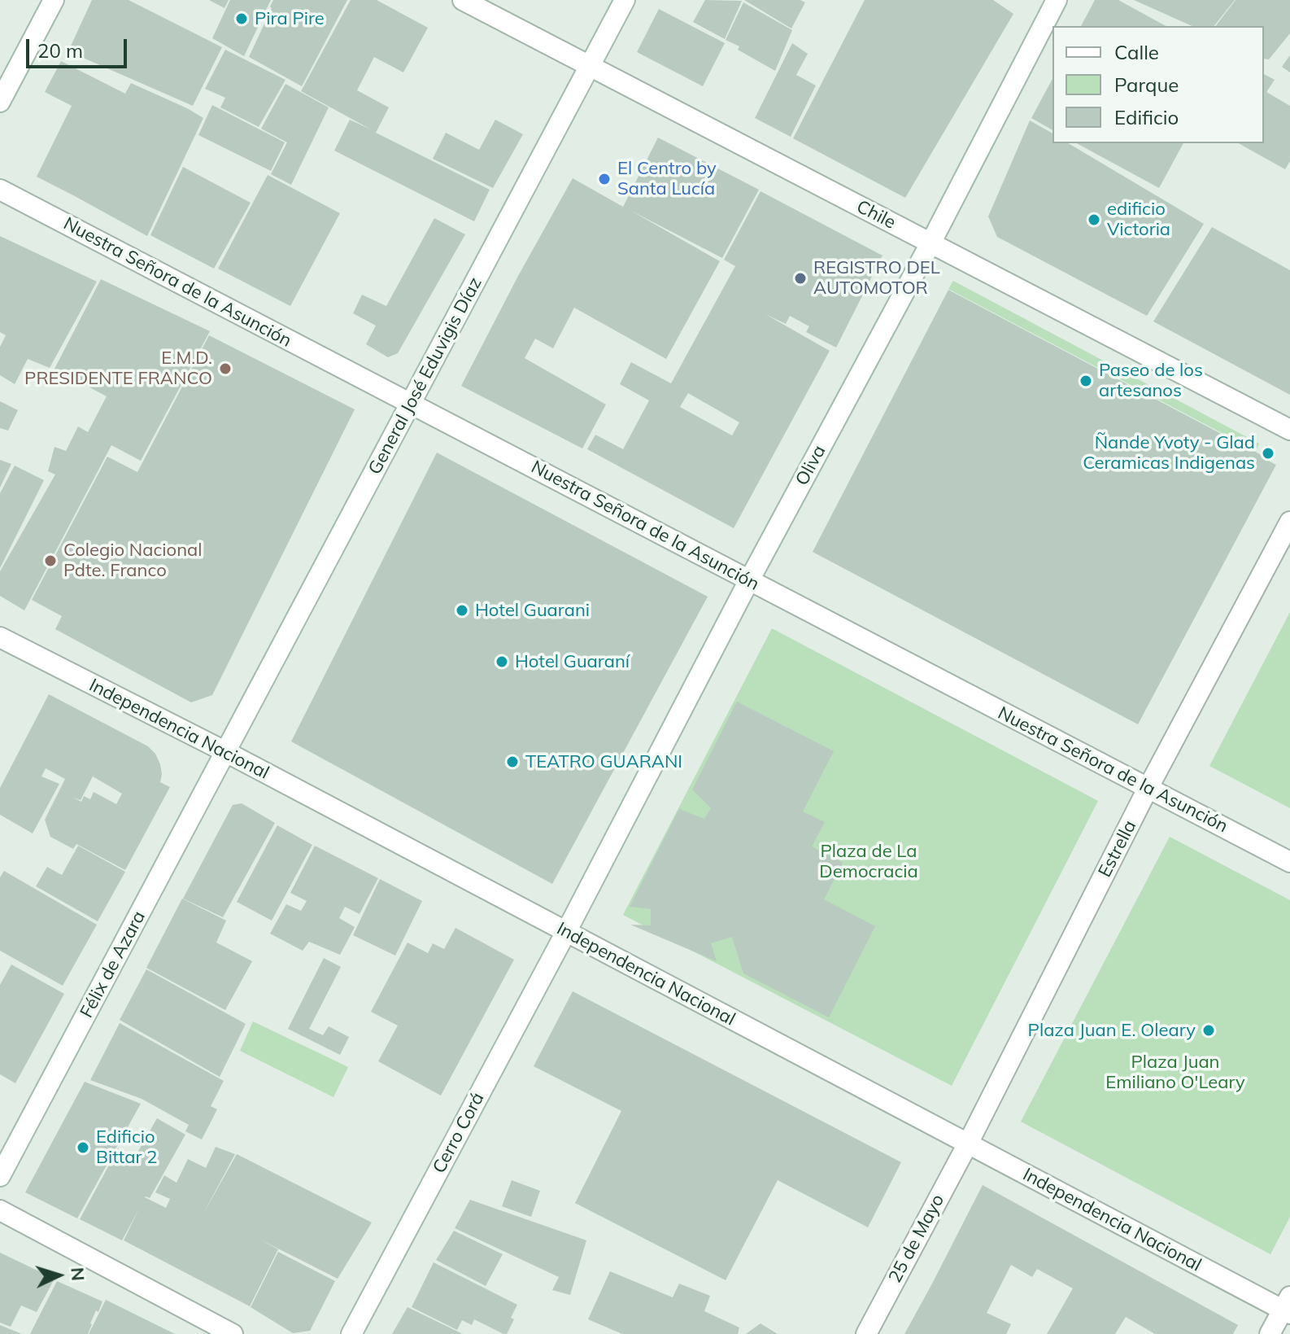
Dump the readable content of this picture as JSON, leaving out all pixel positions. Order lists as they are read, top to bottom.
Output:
{
  "streets": {
    "street": [
      "Chile",
      "Nuestra Señora de la Asunción",
      "General José Eduvigis Díaz",
      "Oliva",
      "Independencia Nacional",
      "Estrella",
      "Félix de Azara",
      "Cerro Corá",
      "25 de Mayo"
    ]
  },
  "crossings": [
    ["Chile", "General José Eduvigis Díaz"],
    ["Chile", "Oliva"],
    ["Nuestra Señora de la Asunción", "General José Eduvigis Díaz"],
    ["Nuestra Señora de la Asunción", "Oliva"],
    ["Nuestra Señora de la Asunción", "Estrella"],
    ["General José Eduvigis Díaz", "Independencia Nacional"],
    ["General José Eduvigis Díaz", "Félix de Azara"],
    ["Oliva", "Independencia Nacional"],
    ["Oliva", "Cerro Corá"],
    ["Independencia Nacional", "Estrella"],
    ["Independencia Nacional", "Félix de Azara"],
    ["Independencia Nacional", "Cerro Corá"],
    ["Independencia Nacional", "25 de Mayo"],
    ["Estrella", "25 de Mayo"]
  ],
  "parks": ["Plaza de La Democracia", "Plaza Juan Emiliano O'Leary"],
  "places": [
    "Pira Pire",
    "El Centro by Santa Lucía",
    "edificio Victoria",
    "REGISTRO DEL AUTOMOTOR",
    "E.M.D. PRESIDENTE FRANCO",
    "Paseo de los artesanos",
    "Ñande Yvoty - Glad Ceramicas Indigenas",
    "Colegio Nacional Pdte. Franco",
    "Hotel Guarani",
    "Hotel Guaraní",
    "TEATRO GUARANI",
    "Plaza Juan E. Oleary",
    "Edificio Bittar 2"
  ],
  "legend": ["Calle", "Parque", "Edificio"],
  "scale_bar": "20 m",
  "north": "right"
}
